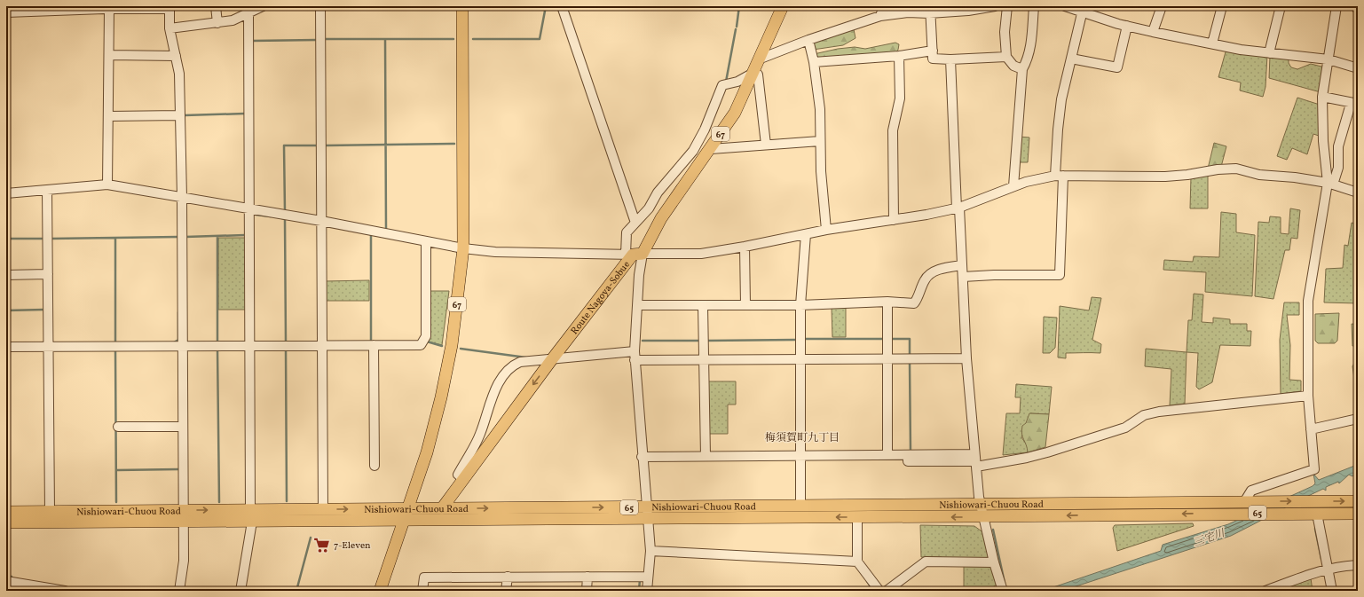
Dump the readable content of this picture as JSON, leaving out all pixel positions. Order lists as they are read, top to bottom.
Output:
{
  "streets": {
    "main road": [
      "67",
      "Route Nagoya-Sobue",
      "Nishiowari-Chuou Road",
      "65"
    ]
  },
  "crossings": [
    ["67", "Nishiowari-Chuou Road"],
    ["Route Nagoya-Sobue", "Nishiowari-Chuou Road"]
  ],
  "districts": ["梅須賀町九丁目"],
  "water": ["三宅川"],
  "places": {
    "supermarket": ["7-Eleven"]
  }
}
